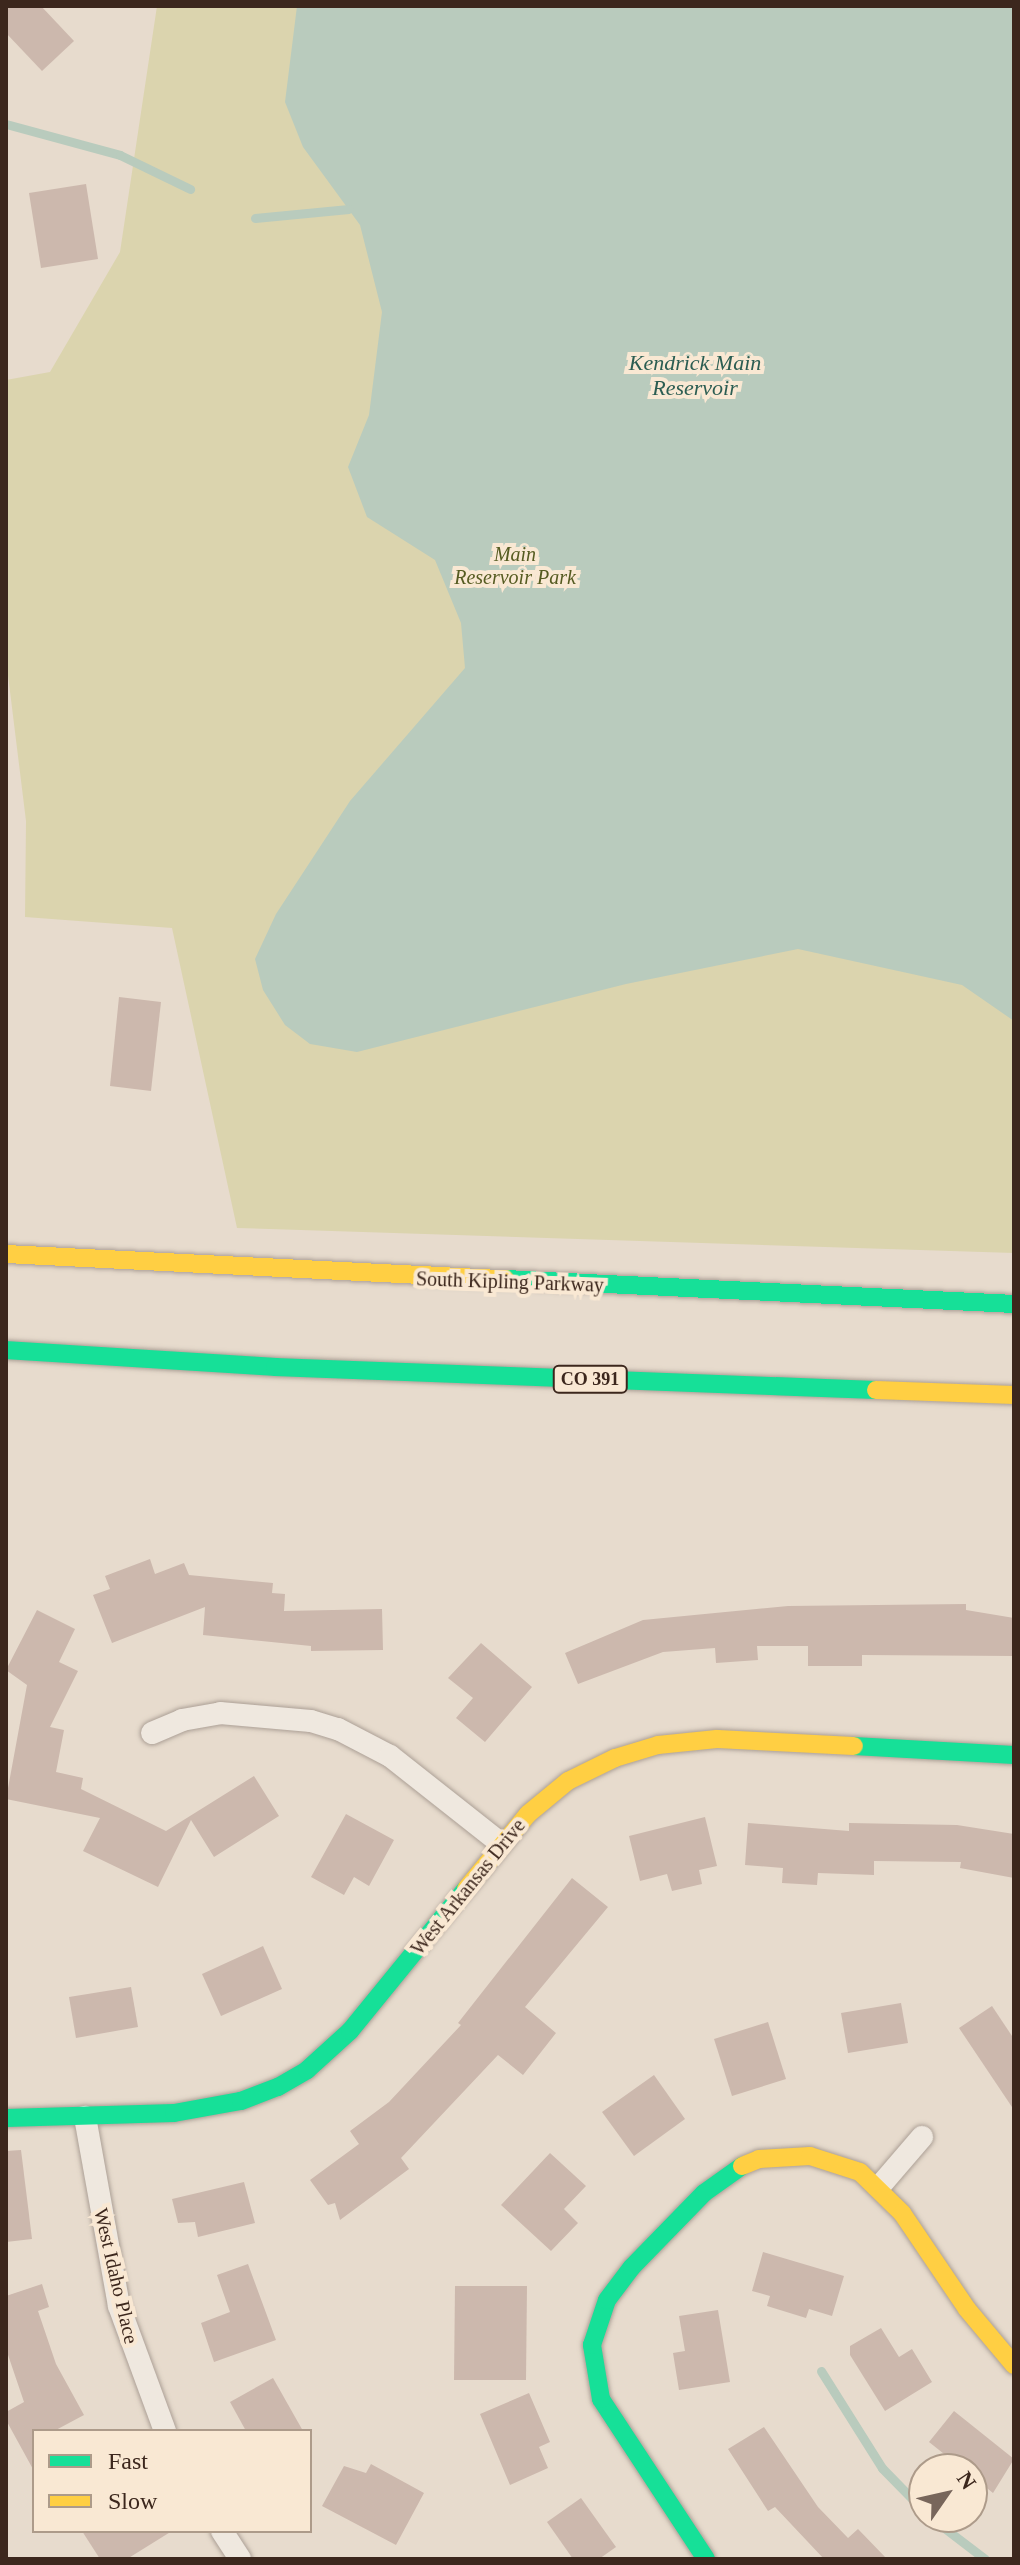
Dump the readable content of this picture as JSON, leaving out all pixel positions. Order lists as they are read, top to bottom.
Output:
{
  "streets": {
    "street": [
      "South Kipling Parkway",
      "CO 391",
      "West Arkansas Drive",
      "West Idaho Place"
    ]
  },
  "crossings": [
    ["West Arkansas Drive", "West Idaho Place"]
  ],
  "water": ["Kendrick Main Reservoir"],
  "parks": ["Main Reservoir Park"],
  "legend": ["Fast", "Slow"],
  "north": "top right"
}
